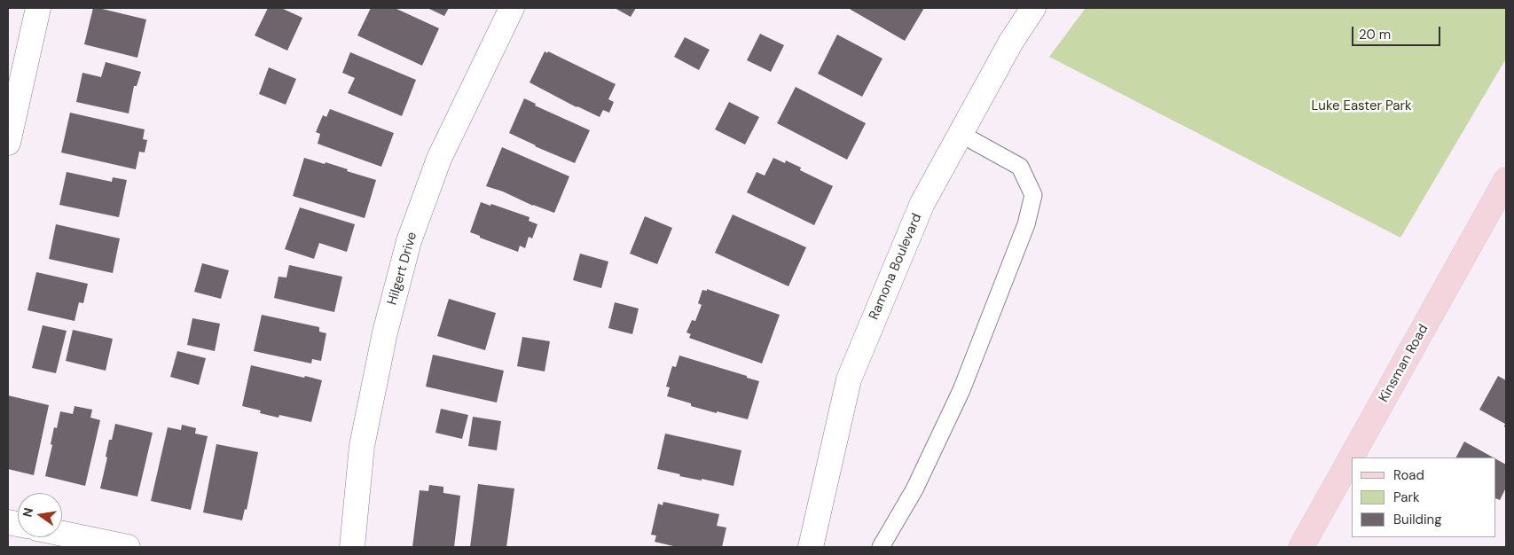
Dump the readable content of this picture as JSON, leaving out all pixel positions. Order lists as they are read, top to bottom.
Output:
{
  "streets": {
    "main road": ["Kinsman Road"],
    "street": ["Ramona Boulevard", "Hilgert Drive"]
  },
  "parks": ["Luke Easter Park"],
  "legend": ["Road", "Park", "Building"],
  "scale_bar": "20 m",
  "north": "left"
}
